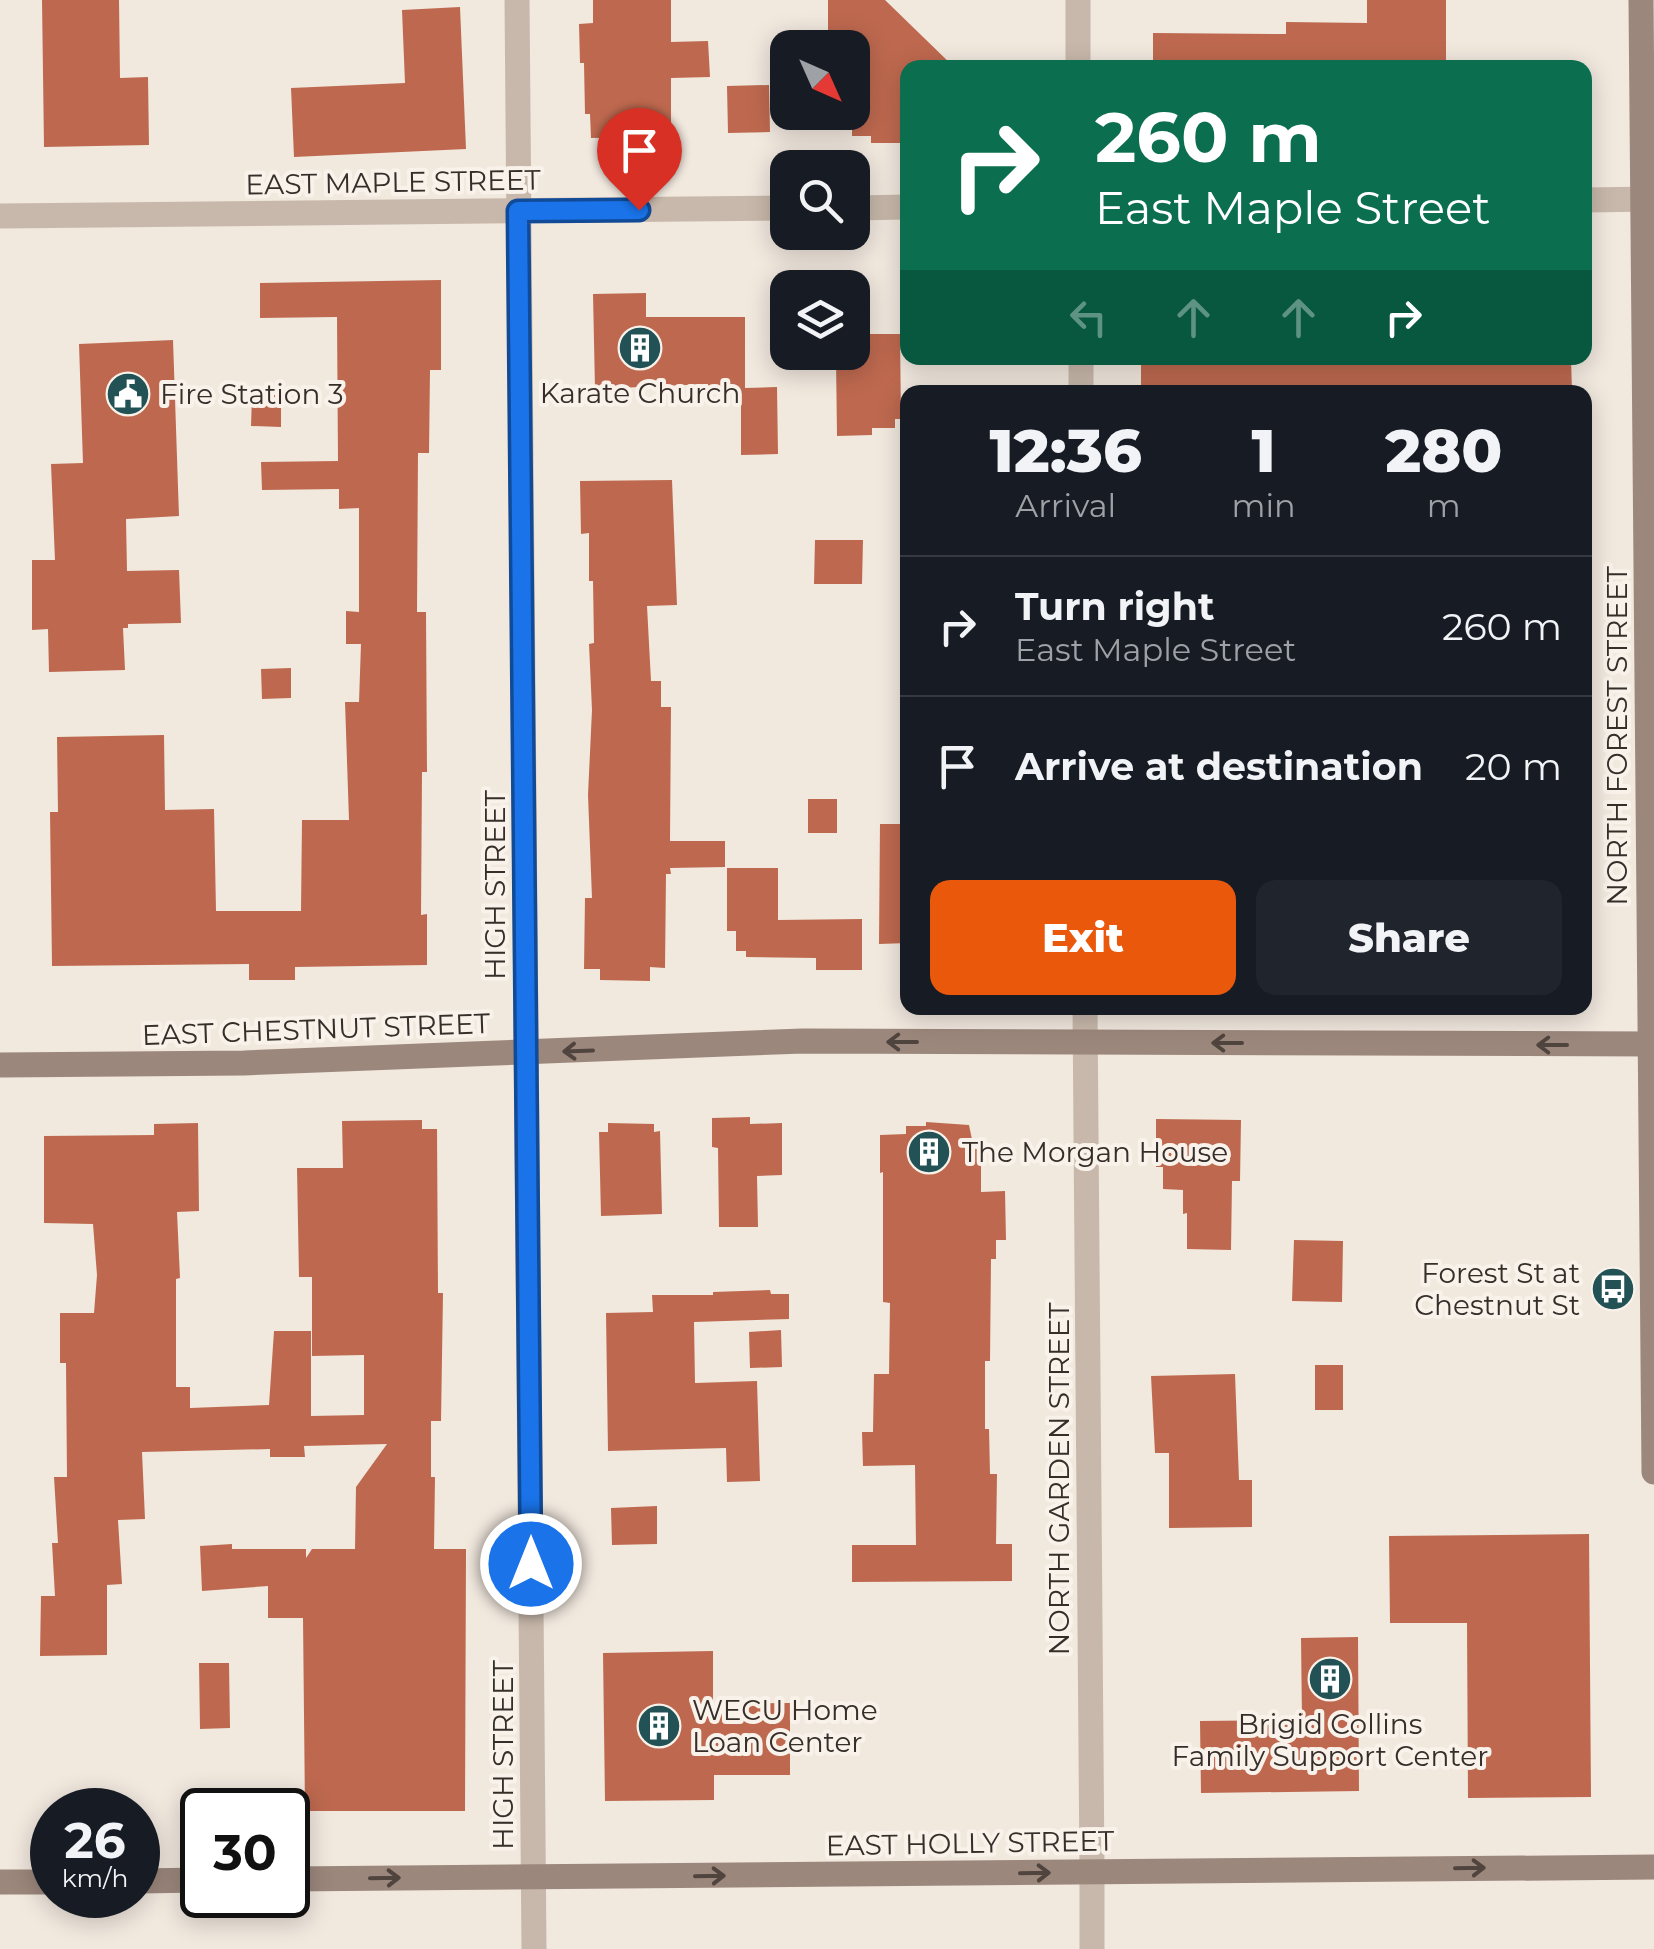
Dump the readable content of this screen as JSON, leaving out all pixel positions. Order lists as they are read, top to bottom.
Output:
{
  "streets": {
    "main road": ["NORTH FOREST STREET", "EAST CHESTNUT STREET", "EAST HOLLY STREET"],
    "street": ["EAST MAPLE STREET", "HIGH STREET", "NORTH GARDEN STREET"]
  },
  "crossings": [
    ["EAST MAPLE STREET", "HIGH STREET"],
    ["NORTH FOREST STREET", "EAST CHESTNUT STREET"],
    ["HIGH STREET", "EAST CHESTNUT STREET"],
    ["HIGH STREET", "EAST HOLLY STREET"],
    ["EAST CHESTNUT STREET", "NORTH GARDEN STREET"],
    ["NORTH GARDEN STREET", "EAST HOLLY STREET"]
  ],
  "one_way": ["EAST CHESTNUT STREET", "EAST HOLLY STREET"],
  "places": {
    "building": [
      "Karate Church",
      "The Morgan House",
      "Brigid Collins Family Support Center",
      "WECU Home Loan Center"
    ],
    "public building": ["Fire Station 3"],
    "bus stop": ["Forest St at Chestnut St"]
  },
  "north": "bottom right",
  "page": {
    "turn": ["260 m", "East Maple Street"],
    "eta": [
      "12:36",
      "Arrival",
      "1",
      "min",
      "280",
      "m"
    ],
    "list": [
      {
        "name": "Turn right",
        "note": "East Maple Street",
        "value": "260 m"
      },
      {
        "name": "Arrive at destination",
        "value": "20 m"
      }
    ],
    "buttons": ["Exit", "Share"],
    "speed": "26 km/h",
    "limit": "30"
  }
}
